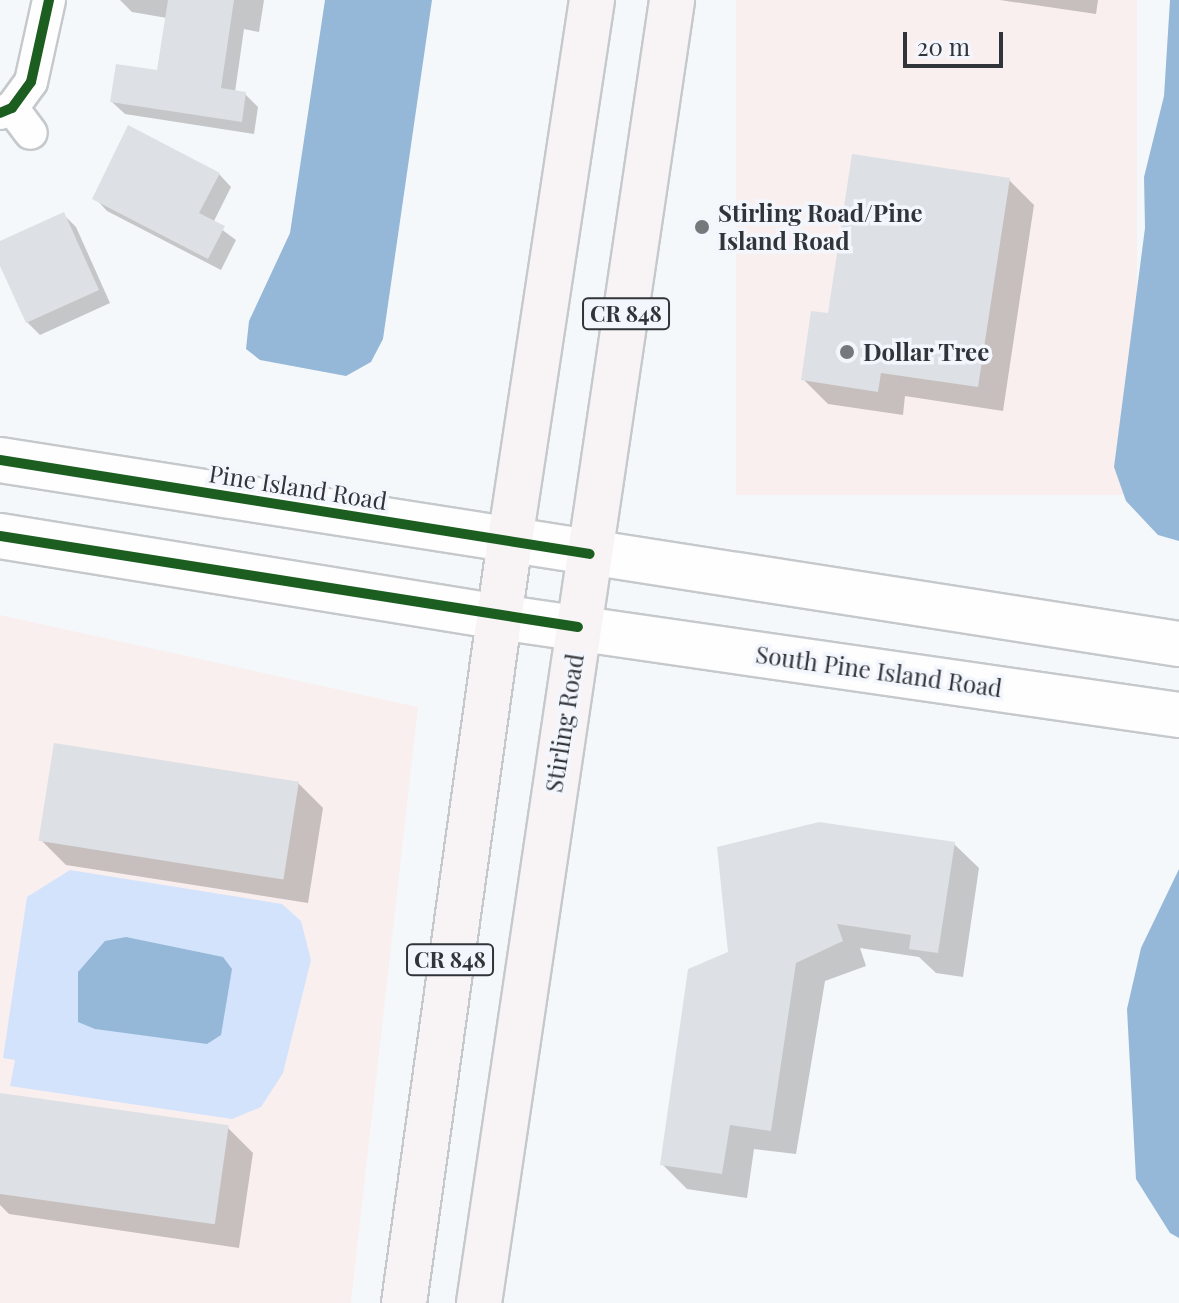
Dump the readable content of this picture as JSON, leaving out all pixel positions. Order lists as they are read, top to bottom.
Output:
{
  "streets": {
    "main road": [
      "CR 848",
      "Pine Island Road",
      "South Pine Island Road",
      "Stirling Road"
    ]
  },
  "crossings": [
    ["CR 848", "Pine Island Road"],
    ["Pine Island Road", "Stirling Road"],
    ["South Pine Island Road", "Stirling Road"]
  ],
  "places": ["Stirling Road/Pine Island Road", "Dollar Tree"],
  "scale_bar": "20 m"
}
